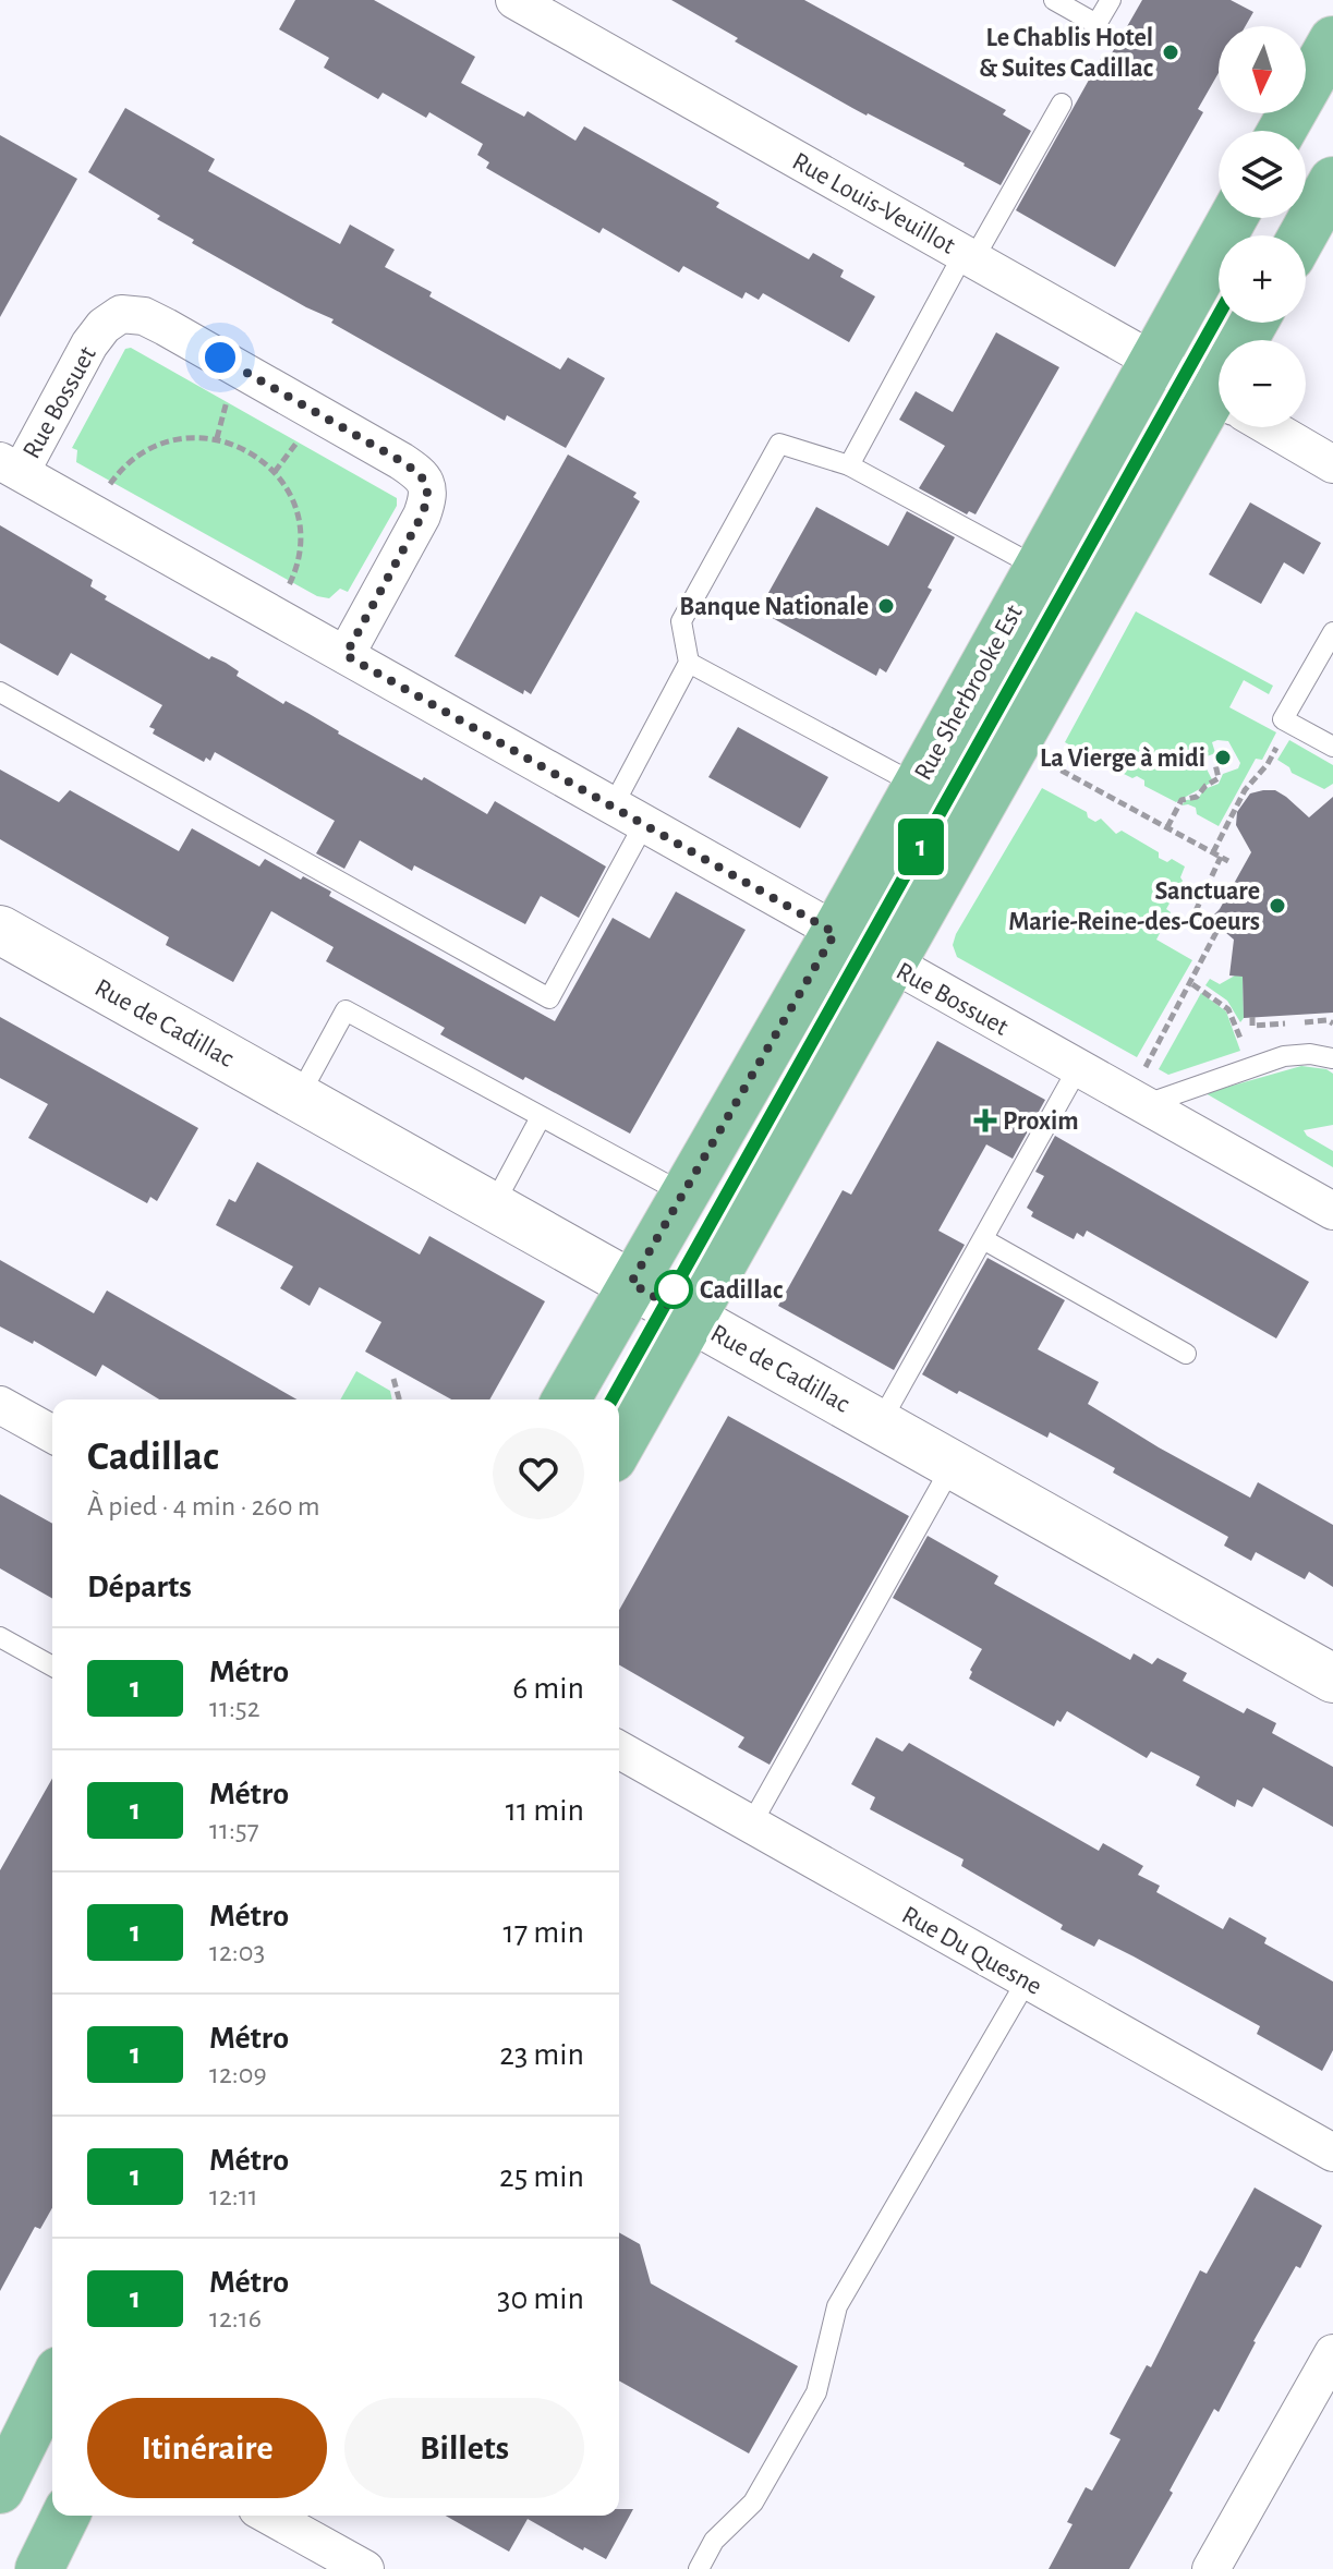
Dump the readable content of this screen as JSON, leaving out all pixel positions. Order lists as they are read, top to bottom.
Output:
{
  "streets": {
    "main road": ["Rue Sherbrooke Est"],
    "street": [
      "Rue Louis-Veuillot",
      "Rue Bossuet",
      "Rue de Cadillac",
      "Rue Du Quesne"
    ]
  },
  "crossings": [
    ["Rue Louis-Veuillot", "Rue Sherbrooke Est"],
    ["Rue Bossuet", "Rue Sherbrooke Est"],
    ["Rue Sherbrooke Est", "Rue de Cadillac"]
  ],
  "places": {
    "other": [
      "Le Chablis Hotel & Suites Cadillac",
      "Banque Nationale",
      "La Vierge à midi",
      "Sanctuare Marie-Reine-des-Coeurs",
      "Cadillac"
    ],
    "health": ["Proxim"]
  },
  "lines": ["metro line 1"],
  "north": "bottom",
  "page": {
    "on_map": "1",
    "map_buttons": ["+", "−"],
    "heading": [
      ["Cadillac", "À pied · 4 min · 260 m"],
      "Départs"
    ],
    "list": [
      {
        "mark": "1",
        "name": "Métro",
        "note": "11:52",
        "value": "6 min"
      },
      {
        "mark": "1",
        "name": "Métro",
        "note": "11:57",
        "value": "11 min"
      },
      {
        "mark": "1",
        "name": "Métro",
        "note": "12:03",
        "value": "17 min"
      },
      {
        "mark": "1",
        "name": "Métro",
        "note": "12:09",
        "value": "23 min"
      },
      {
        "mark": "1",
        "name": "Métro",
        "note": "12:11",
        "value": "25 min"
      },
      {
        "mark": "1",
        "name": "Métro",
        "note": "12:16",
        "value": "30 min"
      }
    ],
    "buttons": ["Itinéraire", "Billets"]
  }
}
